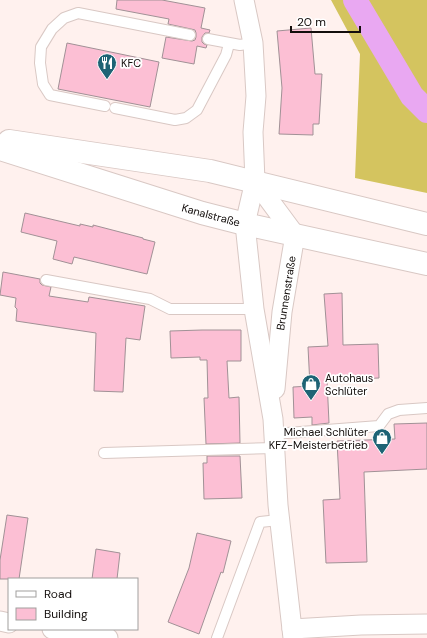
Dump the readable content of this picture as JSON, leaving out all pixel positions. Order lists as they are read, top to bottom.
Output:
{
  "streets": {
    "main road": ["Kanalstraße"],
    "street": ["Brunnenstraße"]
  },
  "crossings": [
    ["Kanalstraße", "Brunnenstraße"]
  ],
  "places": {
    "restaurant": ["KFC"],
    "shop": ["Autohaus Schlüter", "Michael Schlüter KFZ-Meisterbetrieb"]
  },
  "legend": ["Road", "Building"],
  "scale_bar": "20 m"
}
